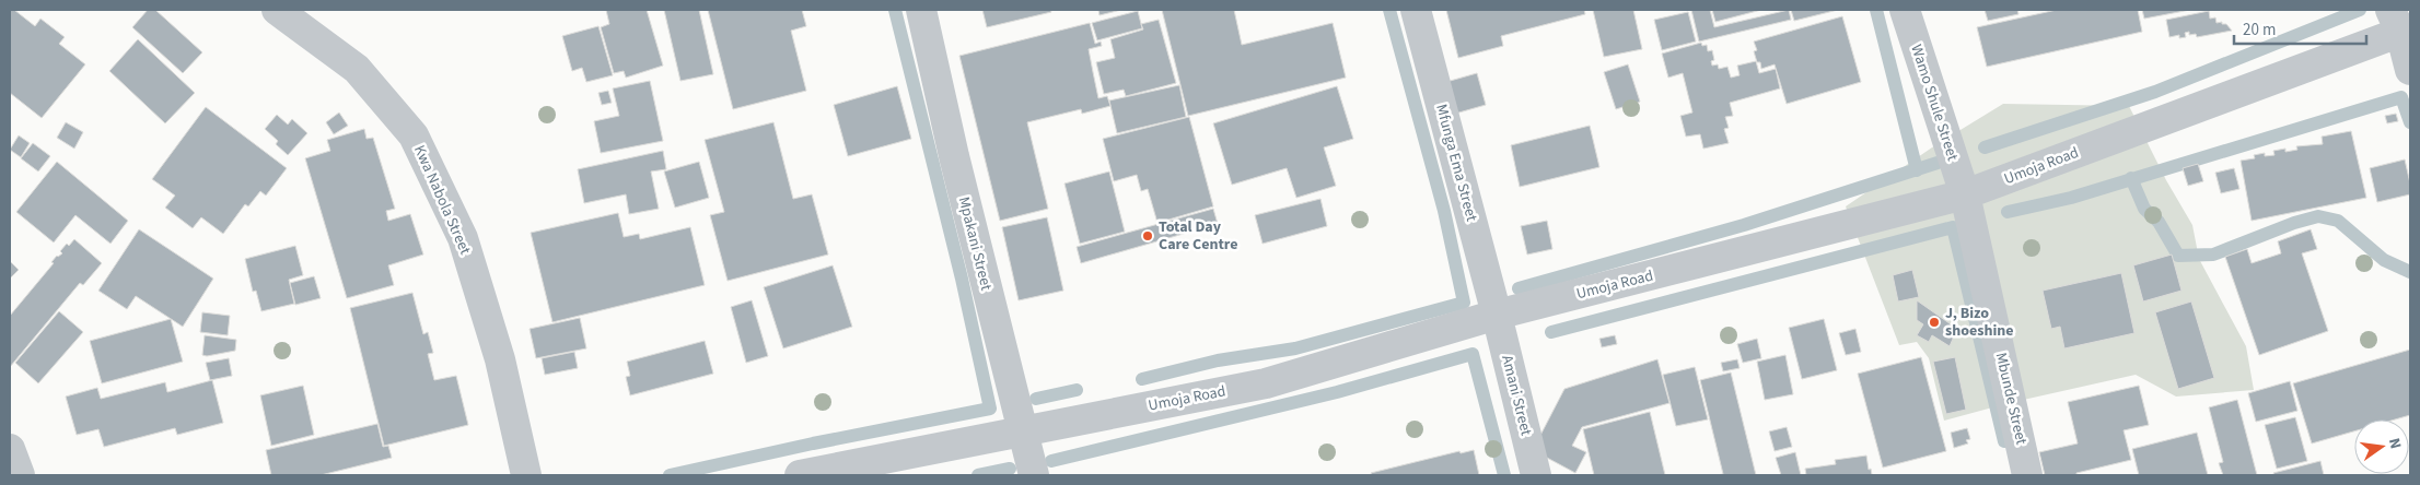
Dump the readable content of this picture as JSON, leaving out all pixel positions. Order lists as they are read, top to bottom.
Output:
{
  "streets": {
    "street": [
      "Wamo Shule Street",
      "Mfunga Ema Street",
      "Umoja Road",
      "Kwa Nabola Street",
      "Mpakani Street",
      "Amani Street",
      "Mbunde Street"
    ]
  },
  "crossings": [
    ["Wamo Shule Street", "Umoja Road"],
    ["Wamo Shule Street", "Mbunde Street"],
    ["Mfunga Ema Street", "Umoja Road"],
    ["Mfunga Ema Street", "Amani Street"],
    ["Umoja Road", "Mpakani Street"],
    ["Umoja Road", "Amani Street"],
    ["Umoja Road", "Mbunde Street"]
  ],
  "places": ["Total Day Care Centre", "J, Bizo shoeshine"],
  "scale_bar": "20 m",
  "north": "right"
}
